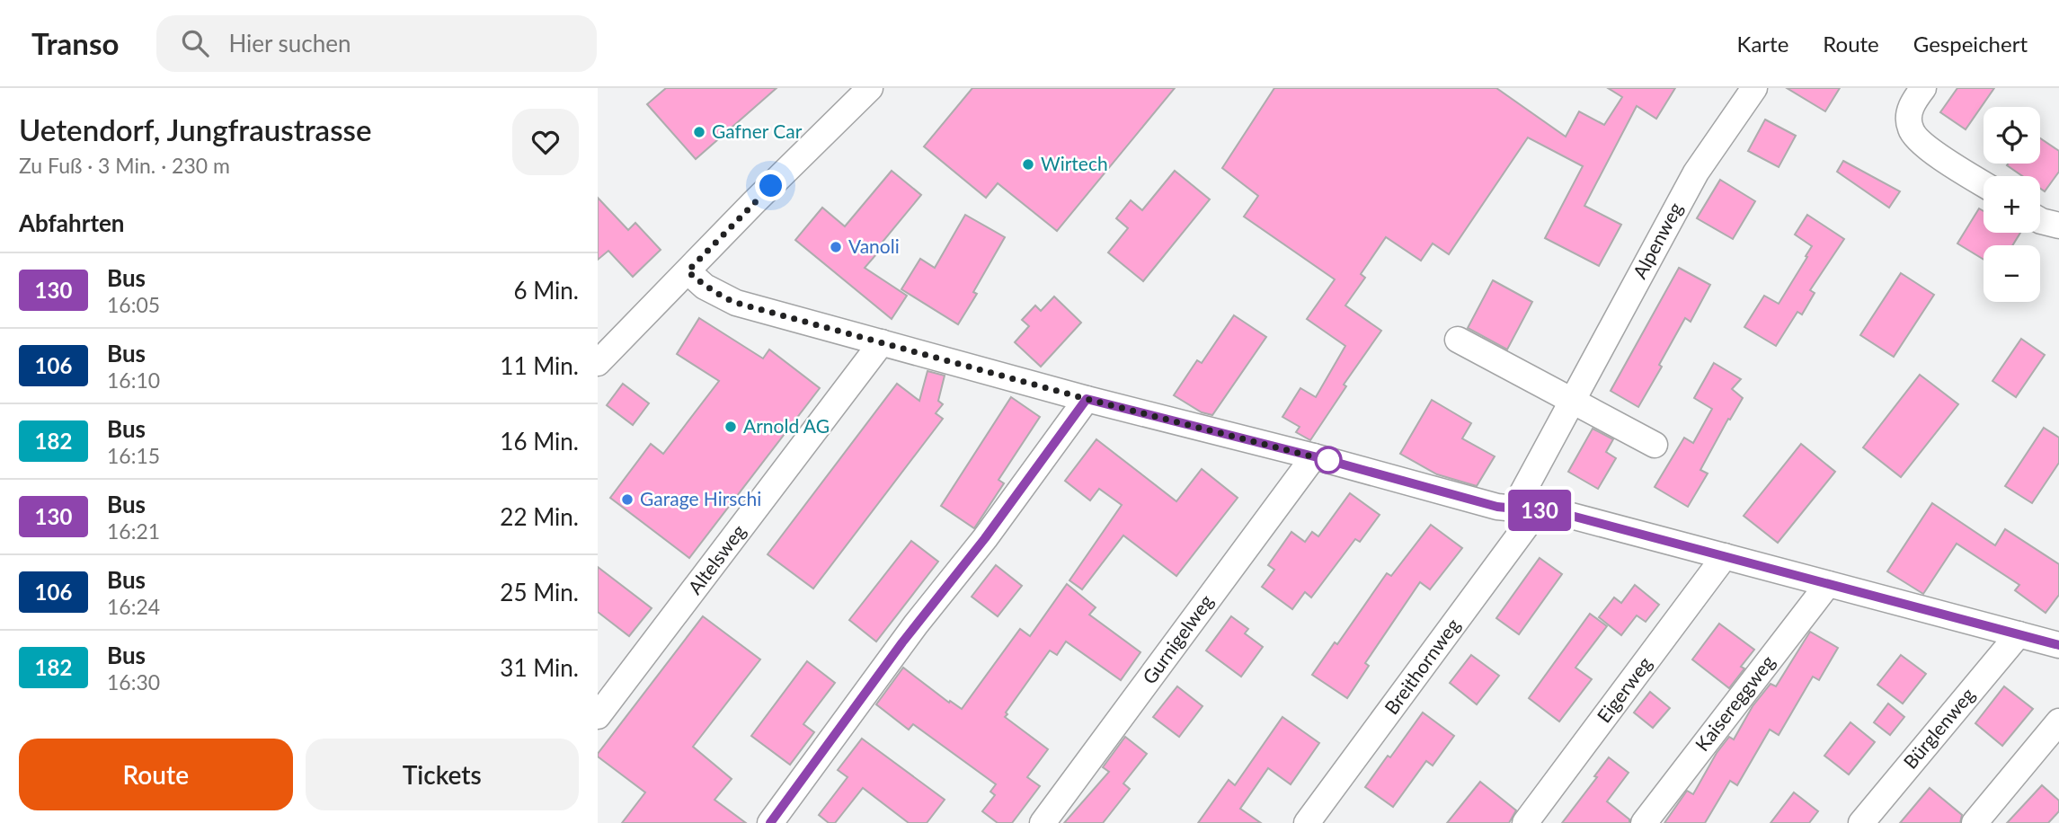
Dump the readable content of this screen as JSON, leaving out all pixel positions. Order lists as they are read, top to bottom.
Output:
{
  "streets": {
    "street": [
      "Alpenweg",
      "Altelsweg",
      "Gurnigelweg",
      "Breithornweg",
      "Eigerweg",
      "Kaisereggweg",
      "Bürglenweg"
    ]
  },
  "crossings": [
    ["Alpenweg", "Breithornweg"]
  ],
  "places": [
    "Gafner Car",
    "Wirtech",
    "Vanoli",
    "Arnold AG",
    "Garage Hirschi"
  ],
  "lines": ["bus line 130"],
  "page": {
    "header": "Transo",
    "search": "Hier suchen",
    "nav": ["Karte", "Route", "Gespeichert"],
    "heading": [
      ["Uetendorf, Jungfraustrasse", "Zu Fuß · 3 Min. · 230 m"],
      "Abfahrten"
    ],
    "on_map": "130",
    "map_buttons": ["+", "−"],
    "list": [
      {
        "mark": "130",
        "name": "Bus",
        "note": "16:05",
        "value": "6 Min."
      },
      {
        "mark": "106",
        "name": "Bus",
        "note": "16:10",
        "value": "11 Min."
      },
      {
        "mark": "182",
        "name": "Bus",
        "note": "16:15",
        "value": "16 Min."
      },
      {
        "mark": "130",
        "name": "Bus",
        "note": "16:21",
        "value": "22 Min."
      },
      {
        "mark": "106",
        "name": "Bus",
        "note": "16:24",
        "value": "25 Min."
      },
      {
        "mark": "182",
        "name": "Bus",
        "note": "16:30",
        "value": "31 Min."
      }
    ],
    "buttons": ["Route", "Tickets"]
  }
}
